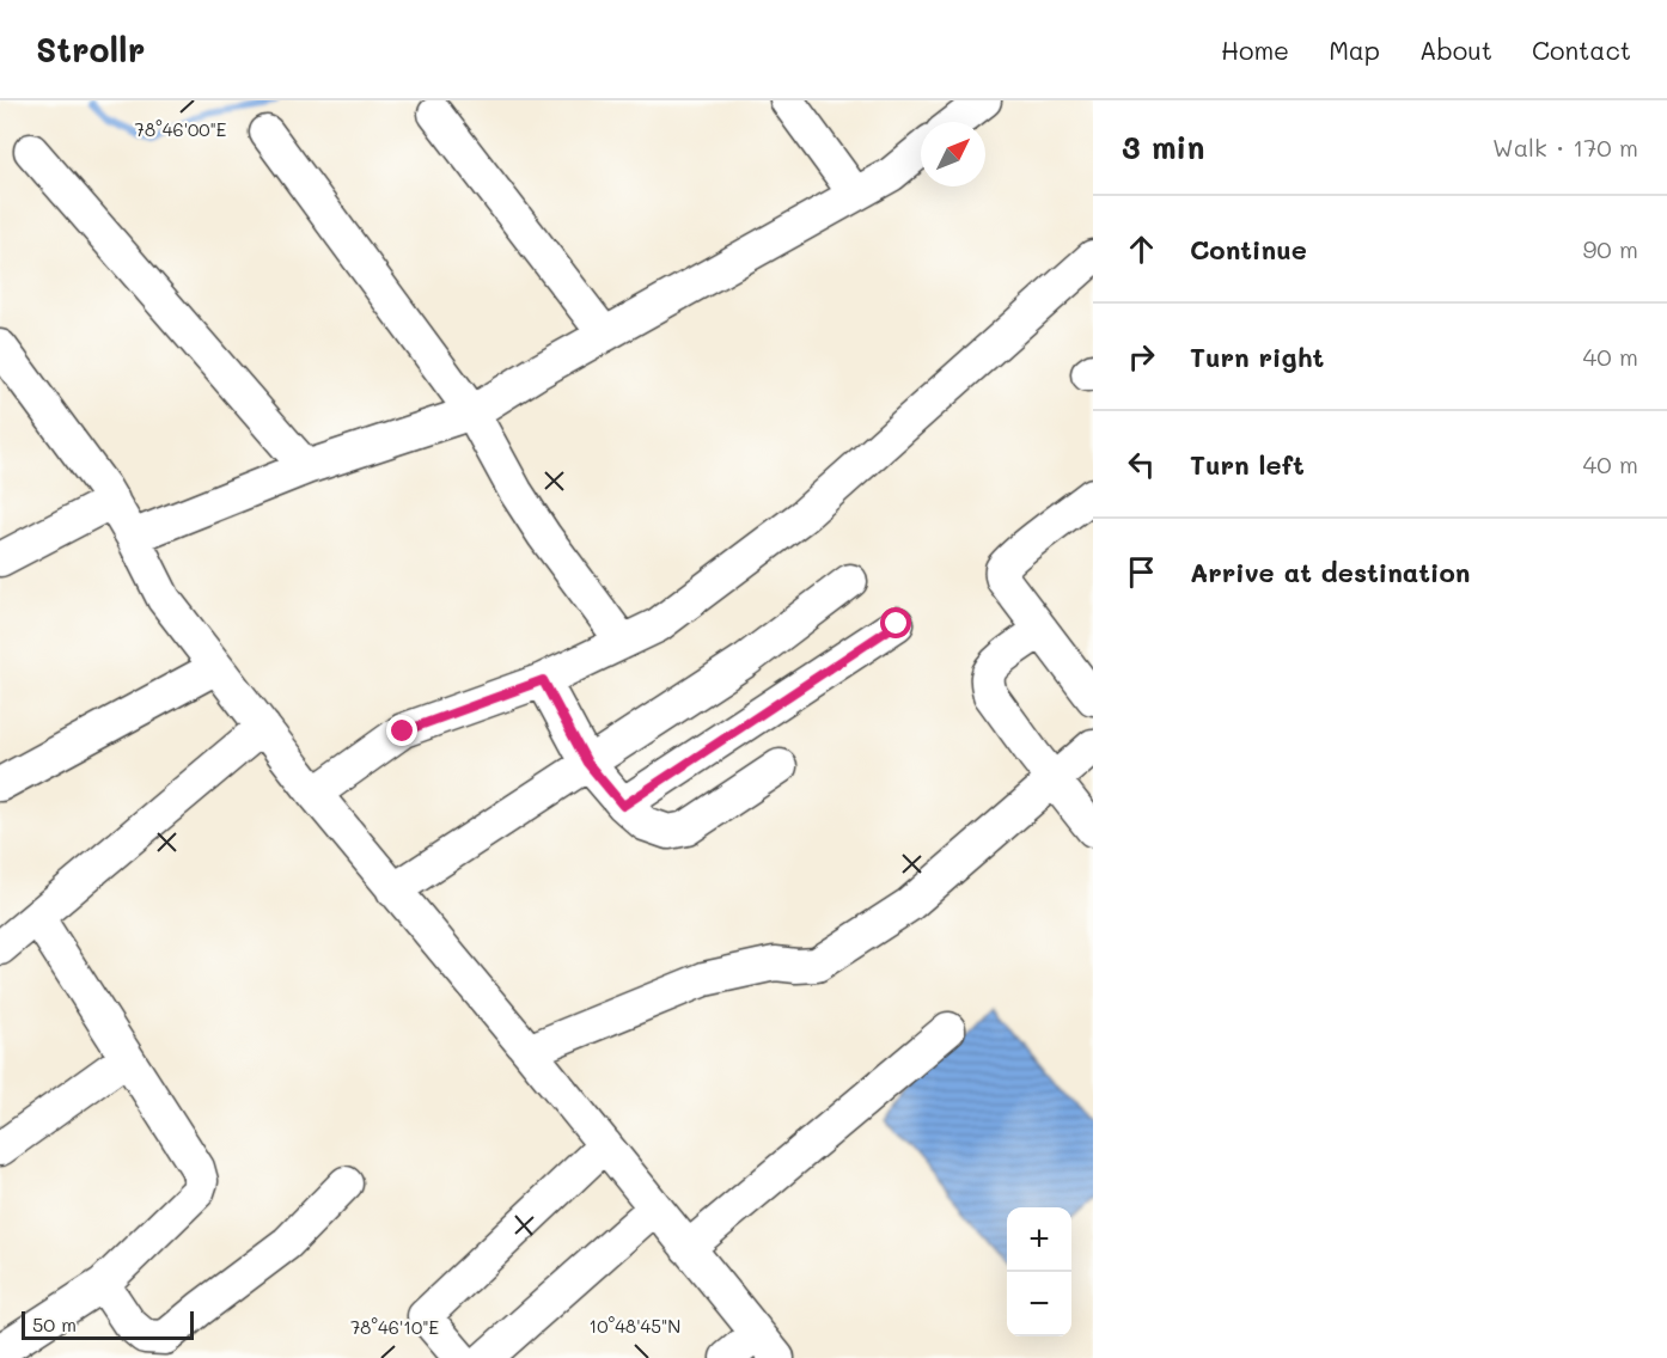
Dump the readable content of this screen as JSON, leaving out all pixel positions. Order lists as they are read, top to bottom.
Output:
{
  "scale_bar": "50 m",
  "north": "top right",
  "page": {
    "header": "Strollr",
    "nav": [
      "Home",
      "Map",
      "About",
      "Contact"
    ],
    "heading": ["3 min", "Walk · 170 m"],
    "list": [
      ["Continue", "90 m"],
      ["Turn right", "40 m"],
      ["Turn left", "40 m"],
      "Arrive at destination"
    ],
    "map_buttons": ["+", "−"],
    "scale": "50 m"
  },
  "coordinates": ["78°46'00\"E", "10°48'45\"N", "78°46'10\"E"]
}
